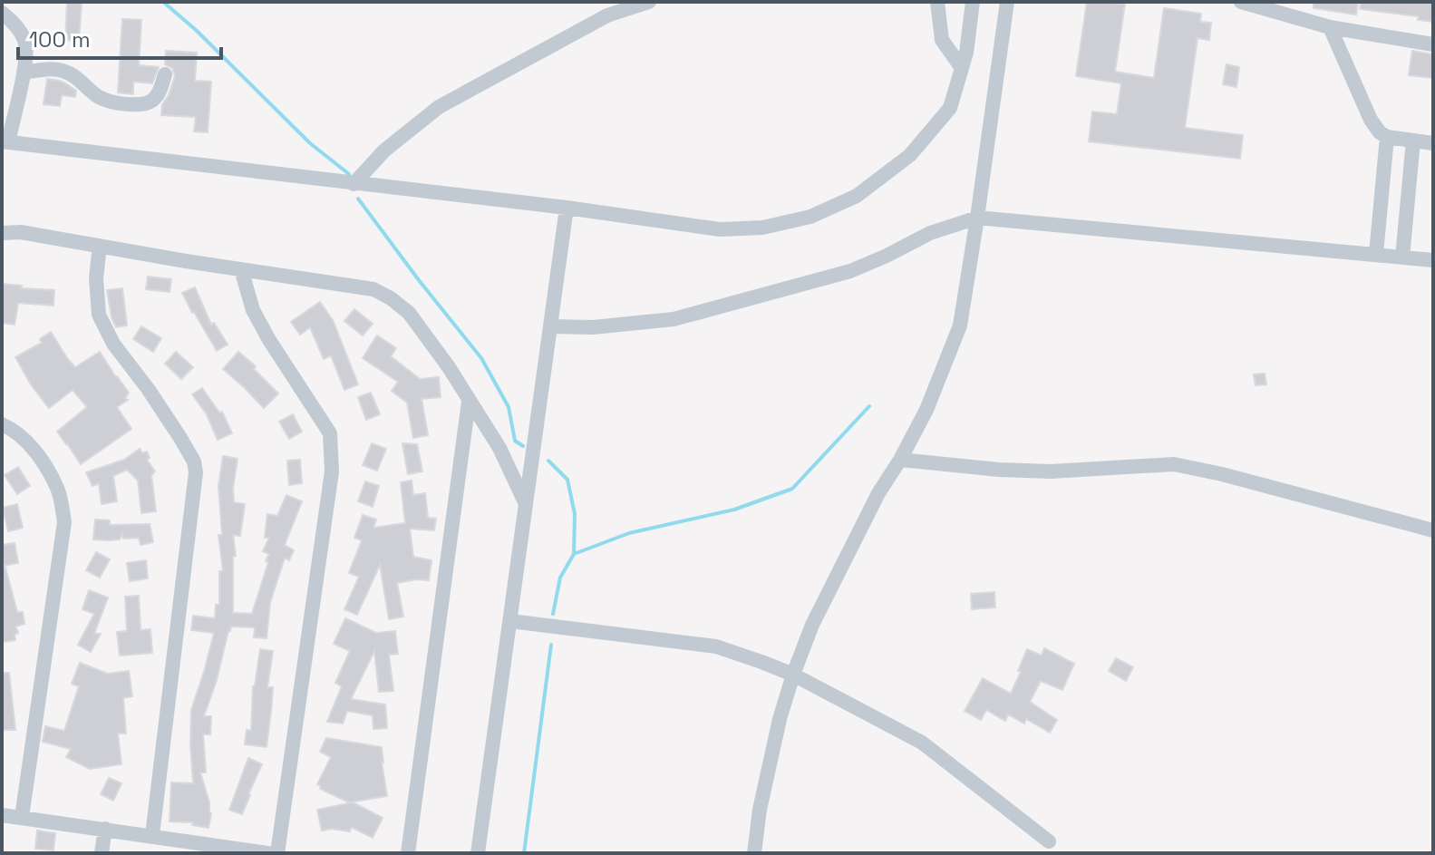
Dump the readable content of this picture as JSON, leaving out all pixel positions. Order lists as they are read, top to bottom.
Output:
{
  "scale_bar": "100 m"
}
